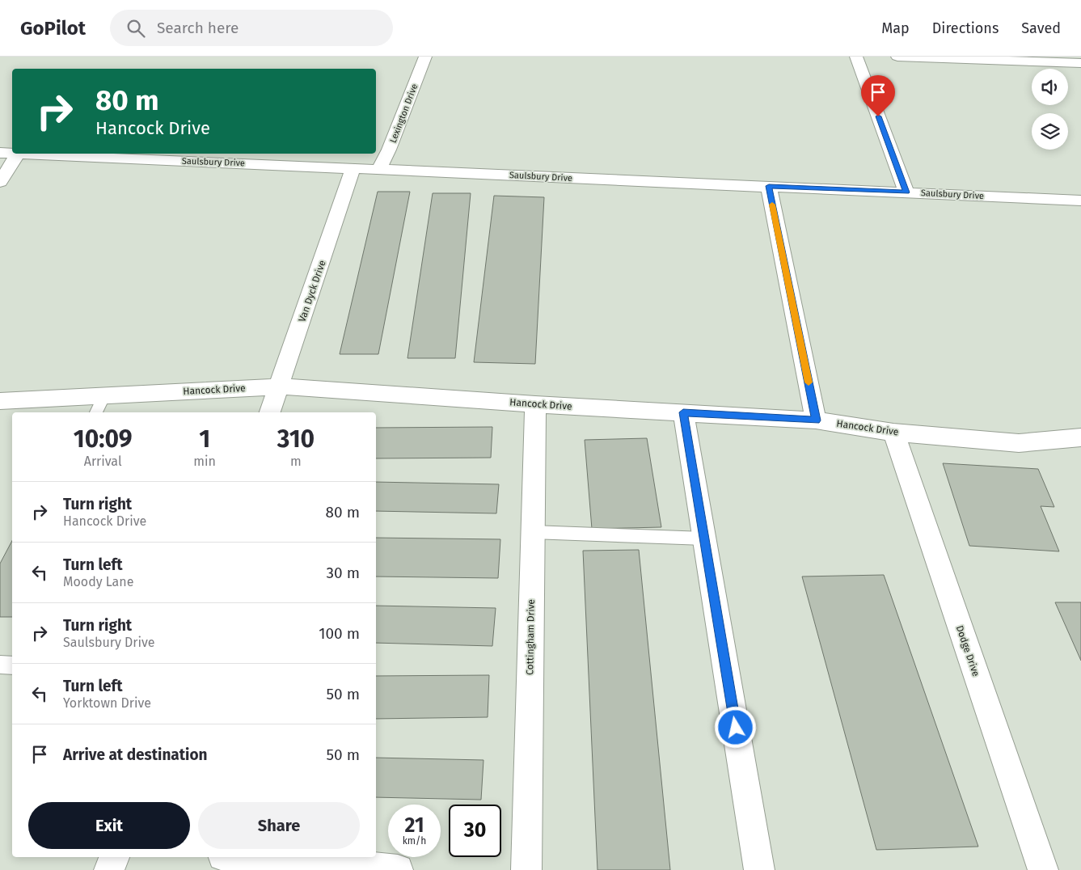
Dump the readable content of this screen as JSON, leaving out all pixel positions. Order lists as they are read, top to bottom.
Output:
{
  "streets": {
    "street": [
      "Lexington Drive",
      "Saulsbury Drive",
      "Van Dyck Drive",
      "Hancock Drive",
      "Cottingham Drive",
      "Dodge Drive"
    ]
  },
  "crossings": [
    ["Lexington Drive", "Saulsbury Drive"],
    ["Saulsbury Drive", "Van Dyck Drive"],
    ["Van Dyck Drive", "Hancock Drive"],
    ["Hancock Drive", "Cottingham Drive"],
    ["Hancock Drive", "Dodge Drive"]
  ],
  "page": {
    "header": "GoPilot",
    "search": "Search here",
    "nav": ["Map", "Directions", "Saved"],
    "turn": ["80 m", "Hancock Drive"],
    "eta": [
      "10:09",
      "Arrival",
      "1",
      "min",
      "310",
      "m"
    ],
    "list": [
      {
        "name": "Turn right",
        "note": "Hancock Drive",
        "value": "80 m"
      },
      {
        "name": "Turn left",
        "note": "Moody Lane",
        "value": "30 m"
      },
      {
        "name": "Turn right",
        "note": "Saulsbury Drive",
        "value": "100 m"
      },
      {
        "name": "Turn left",
        "note": "Yorktown Drive",
        "value": "50 m"
      },
      {
        "name": "Arrive at destination",
        "value": "50 m"
      }
    ],
    "buttons": ["Exit", "Share"],
    "speed": "21 km/h",
    "limit": "30"
  }
}
